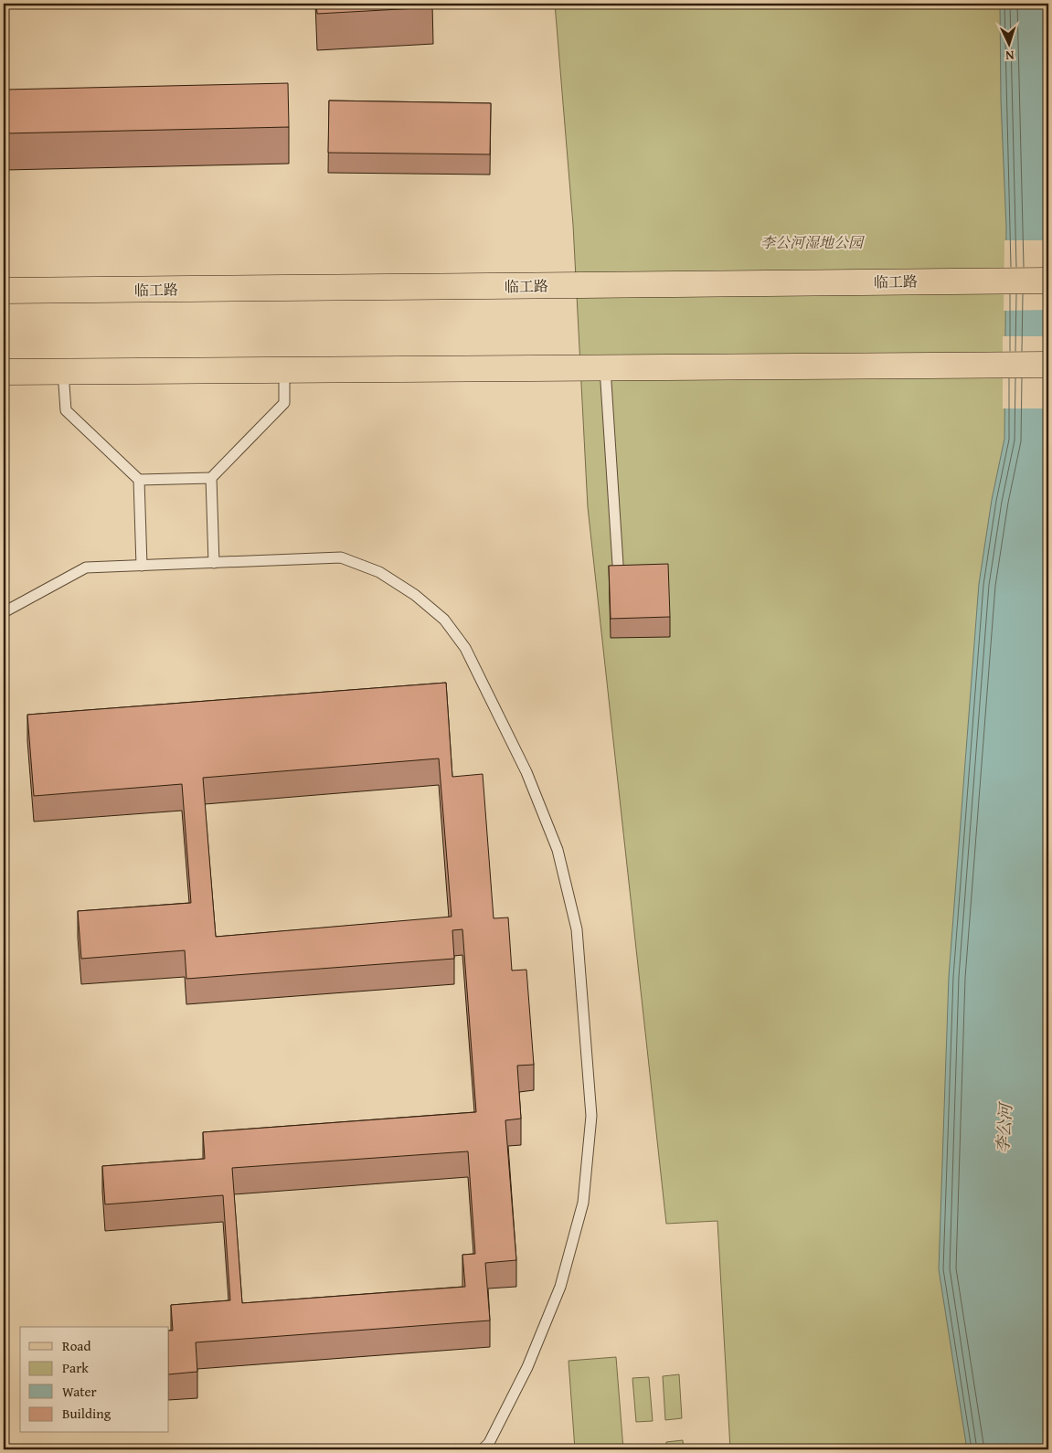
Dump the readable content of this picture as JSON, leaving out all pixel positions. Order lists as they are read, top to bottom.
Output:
{
  "streets": {
    "main road": ["临工路"]
  },
  "water": ["李公河"],
  "parks": ["李公河湿地公园"],
  "legend": [
    "Road",
    "Park",
    "Water",
    "Building"
  ],
  "north": "bottom"
}
